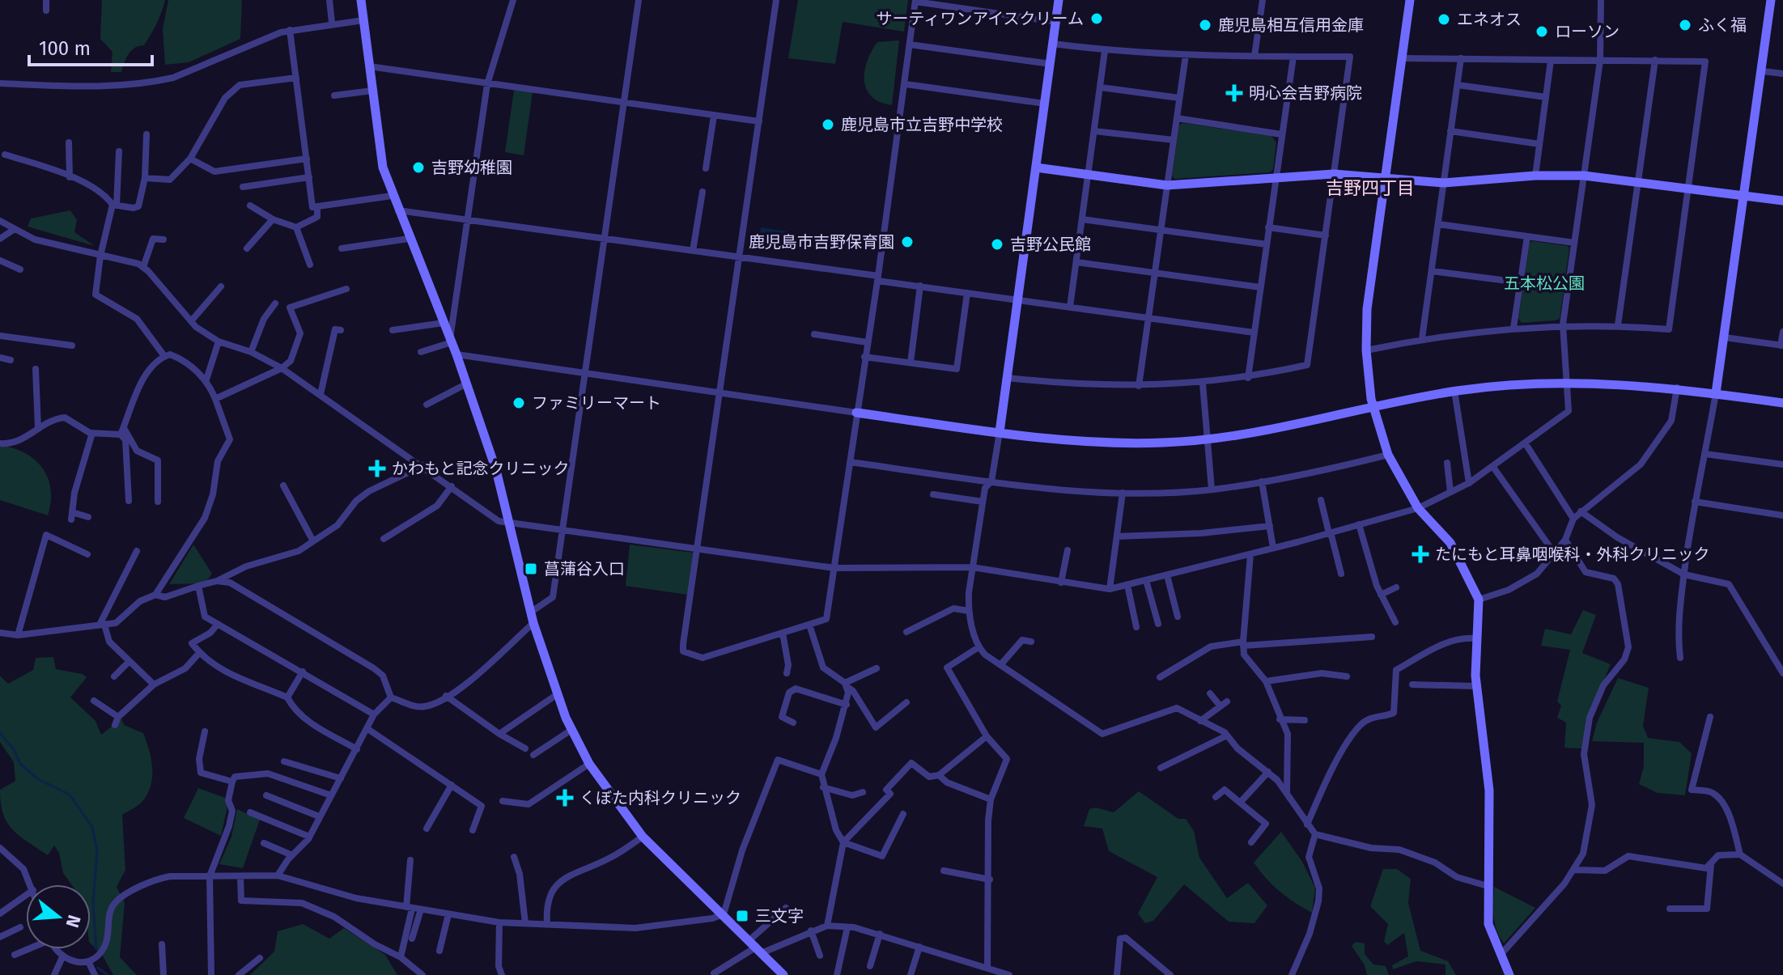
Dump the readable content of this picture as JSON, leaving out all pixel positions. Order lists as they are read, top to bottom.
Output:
{
  "districts": ["吉野四丁目"],
  "parks": ["五本松公園"],
  "places": {
    "other": [
      "サーティワンアイスクリーム",
      "エネオス",
      "鹿児島相互信用金庫",
      "ふく福",
      "ローソン",
      "鹿児島市立吉野中学校",
      "吉野幼稚園",
      "鹿児島市吉野保育園",
      "吉野公民館",
      "ファミリーマート"
    ],
    "health": [
      "明心会吉野病院",
      "かわもと記念クリニック",
      "たにもと耳鼻咽喉科・外科クリニック",
      "くぼた内科クリニック"
    ],
    "transit": ["菖蒲谷入口", "三文字"]
  },
  "scale_bar": "100 m",
  "north": "right"
}
